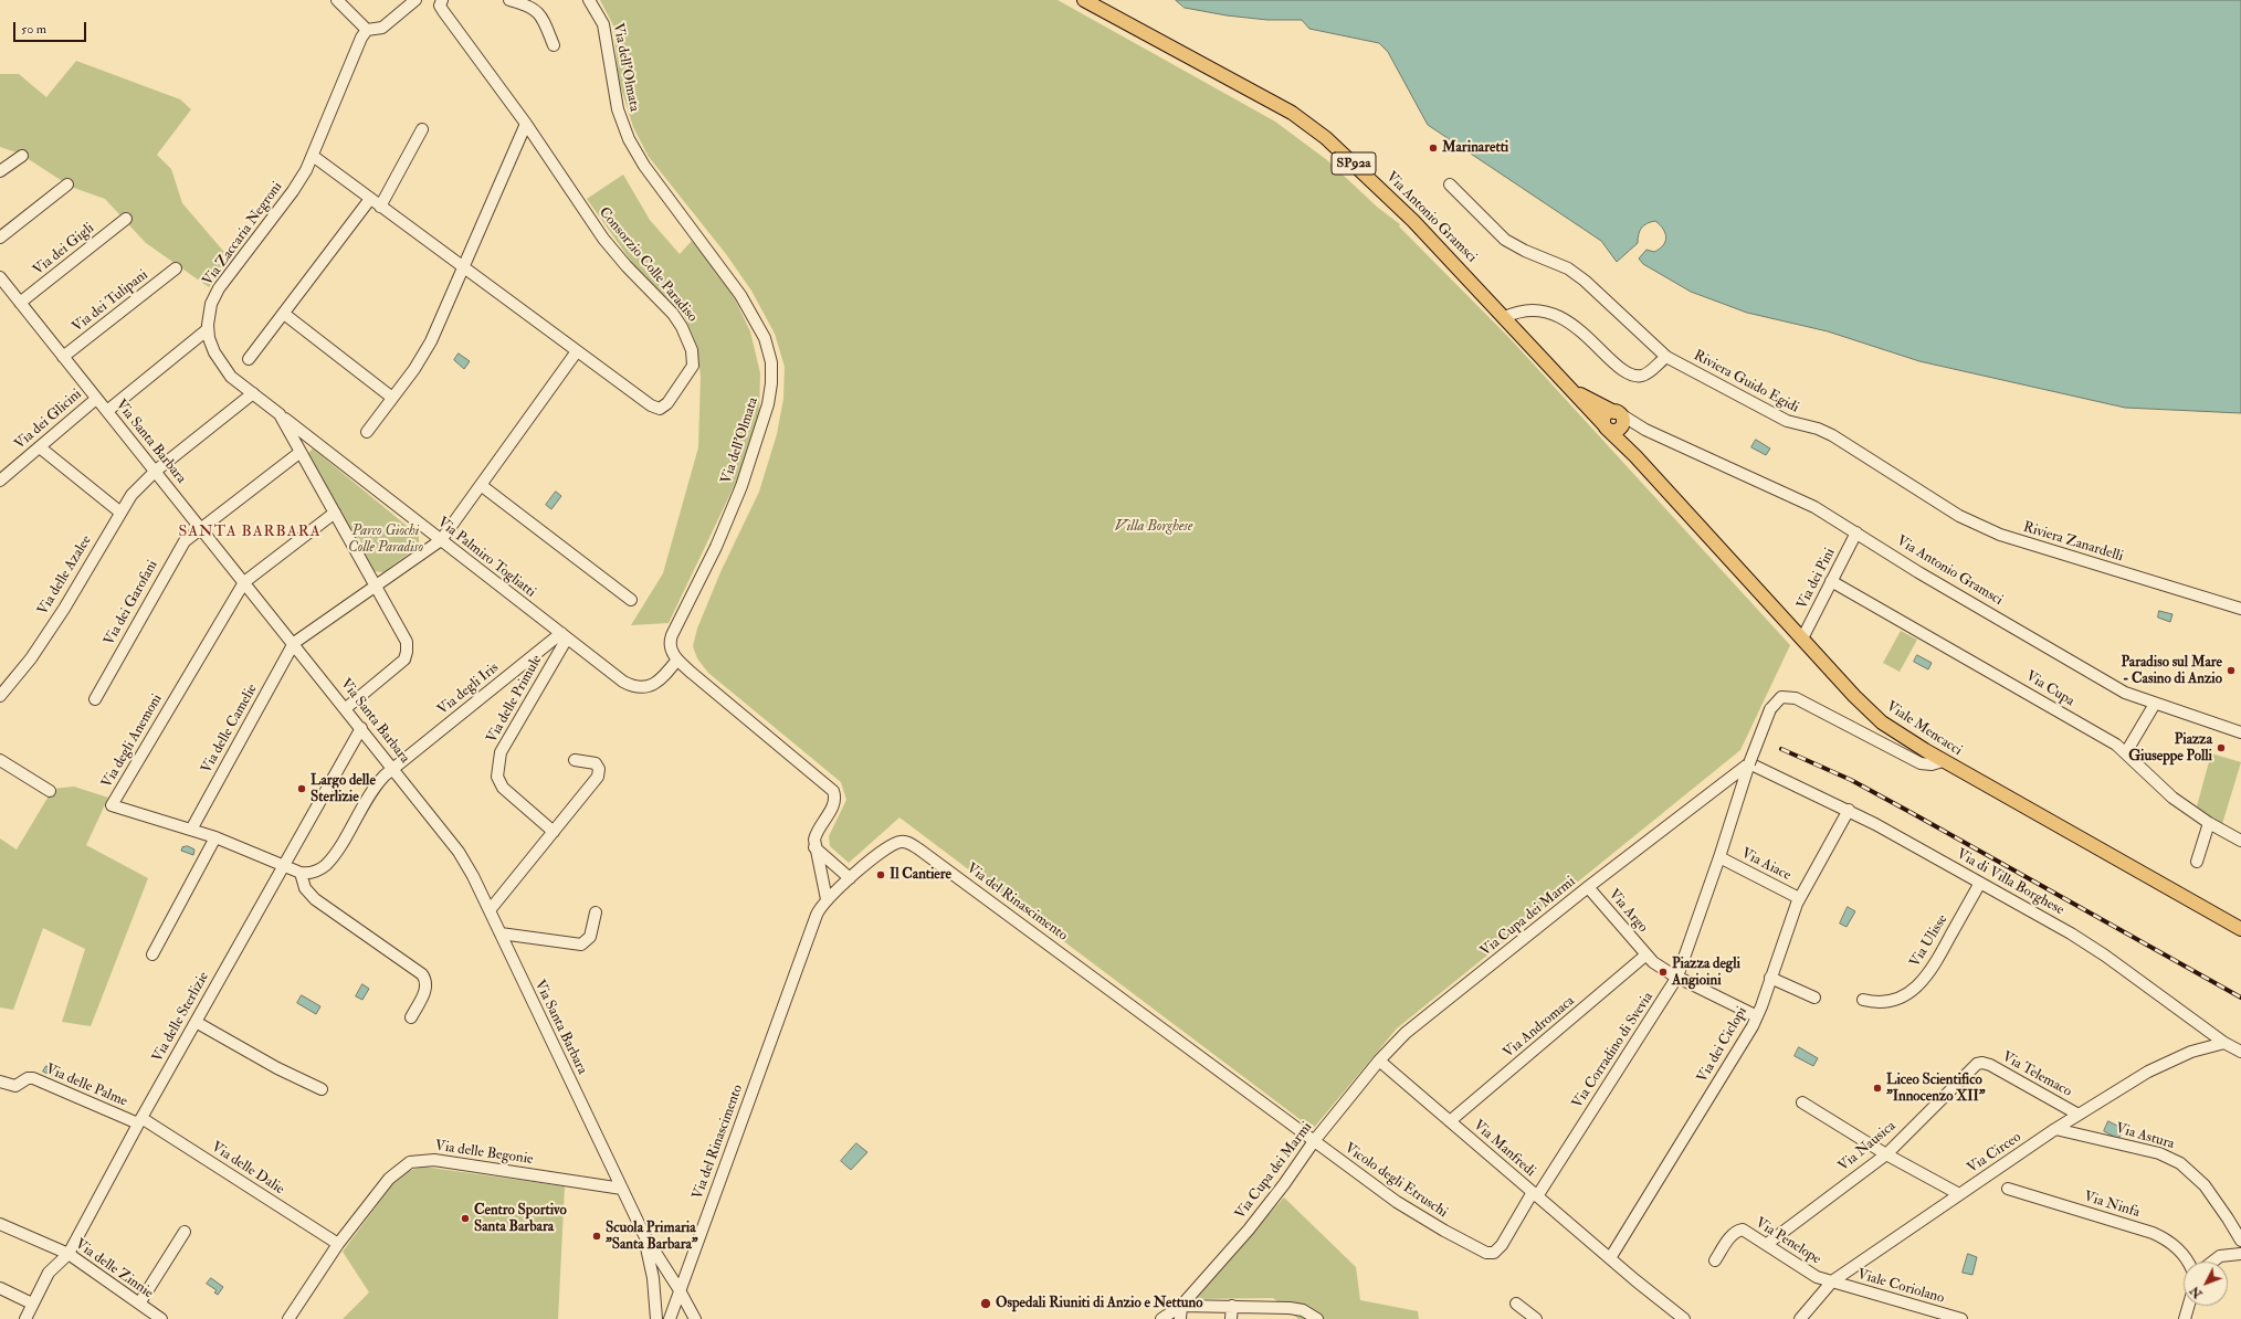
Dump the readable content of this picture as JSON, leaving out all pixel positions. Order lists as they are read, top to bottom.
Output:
{
  "streets": {
    "main road": ["SP92a", "Via Antonio Gramsci", "Viale Mencacci"],
    "street": [
      "Via dell'Olmata",
      "Via Zaccaria Negroni",
      "Via dei Gigli",
      "Consorzio Colle Paradiso",
      "Via dei Tulipani",
      "Riviera Guido Egidi",
      "Via dei Glicini",
      "Via Santa Barbara",
      "Riviera Zanardelli",
      "Via Palmiro Togliatti",
      "Via delle Azalee",
      "Via dei Pini",
      "Via dei Garofani",
      "Via degli Iris",
      "Via Cupa",
      "Via delle Primule",
      "Via delle Camelie",
      "Via degli Anemoni",
      "Via Aiace",
      "Via di Villa Borghese",
      "Via del Rinascimento",
      "Via Argo",
      "Via Cupa dei Marmi",
      "Via Ulisse",
      "Via delle Sterlizie",
      "Via Andromaca",
      "Via dei Ciclopi",
      "Via Corradino di Svevia",
      "Via Telemaco",
      "Via delle Palme",
      "Via Astura",
      "Via Nausica",
      "Via Manfredi",
      "Via delle Begonie",
      "Via Circeo",
      "Via delle Dalie",
      "Vicolo degli Etruschi",
      "Via Ninfa",
      "Via Penelope",
      "Via delle Zinnie",
      "Viale Coriolano"
    ]
  },
  "crossings": [
    ["Via dell'Olmata", "Via Palmiro Togliatti"],
    ["Via Antonio Gramsci", "Via dei Pini"],
    ["Via Antonio Gramsci", "Viale Mencacci"],
    ["Via Zaccaria Negroni", "Consorzio Colle Paradiso"],
    ["Via Zaccaria Negroni", "Via Santa Barbara"],
    ["Via Zaccaria Negroni", "Via Palmiro Togliatti"],
    ["Via Zaccaria Negroni", "Via delle Azalee"],
    ["Via Zaccaria Negroni", "Via dei Garofani"],
    ["Via dei Gigli", "Via Santa Barbara"],
    ["Via dei Tulipani", "Via Santa Barbara"],
    ["Riviera Guido Egidi", "Riviera Zanardelli"],
    ["Via dei Glicini", "Via Santa Barbara"],
    ["Via Santa Barbara", "Via delle Azalee"],
    ["Via Santa Barbara", "Via dei Garofani"],
    ["Via Santa Barbara", "Via degli Iris"],
    ["Via Santa Barbara", "Via delle Camelie"],
    ["Via Santa Barbara", "Via degli Anemoni"],
    ["Via Santa Barbara", "Via del Rinascimento"],
    ["Via Santa Barbara", "Via delle Sterlizie"],
    ["Via Santa Barbara", "Via delle Begonie"],
    ["Via Palmiro Togliatti", "Via degli Iris"],
    ["Via Palmiro Togliatti", "Via delle Primule"],
    ["Via dei Pini", "Via Cupa"],
    ["Via dei Pini", "Viale Mencacci"],
    ["Via degli Iris", "Via delle Primule"],
    ["Via degli Iris", "Via degli Anemoni"],
    ["Via delle Camelie", "Via degli Anemoni"],
    ["Via degli Anemoni", "Via delle Sterlizie"],
    ["Via Aiace", "Via dei Ciclopi"],
    ["Via Aiace", "Via Corradino di Svevia"],
    ["Via di Villa Borghese", "Via Cupa dei Marmi"],
    ["Via di Villa Borghese", "Via Ulisse"],
    ["Via di Villa Borghese", "Via dei Ciclopi"],
    ["Via di Villa Borghese", "Via Corradino di Svevia"],
    ["Via di Villa Borghese", "Via Circeo"],
    ["Via del Rinascimento", "Via Cupa dei Marmi"],
    ["Via del Rinascimento", "Vicolo degli Etruschi"],
    ["Via Argo", "Via Cupa dei Marmi"],
    ["Via Argo", "Via Andromaca"],
    ["Via Cupa dei Marmi", "Via Corradino di Svevia"],
    ["Via Cupa dei Marmi", "Via Manfredi"],
    ["Via Cupa dei Marmi", "Vicolo degli Etruschi"],
    ["Via delle Sterlizie", "Via delle Palme"],
    ["Via delle Sterlizie", "Via delle Dalie"],
    ["Via delle Sterlizie", "Via delle Zinnie"],
    ["Via Andromaca", "Via Manfredi"],
    ["Via dei Ciclopi", "Via Manfredi"],
    ["Via Corradino di Svevia", "Via Manfredi"],
    ["Via Corradino di Svevia", "Vicolo degli Etruschi"],
    ["Via Telemaco", "Via Nausica"],
    ["Via Telemaco", "Via Circeo"],
    ["Via delle Palme", "Via delle Dalie"],
    ["Via Astura", "Via Circeo"],
    ["Via Nausica", "Via Penelope"],
    ["Via Manfredi", "Vicolo degli Etruschi"],
    ["Via delle Begonie", "Via delle Dalie"],
    ["Via Circeo", "Via Penelope"],
    ["Via Circeo", "Viale Coriolano"],
    ["Via Penelope", "Viale Coriolano"]
  ],
  "districts": ["SANTA BARBARA"],
  "parks": ["Villa Borghese", "Parco Giochi Colle Paradiso"],
  "places": [
    "Marinaretti",
    "Paradiso sul Mare - Casino di Anzio",
    "Piazza Giuseppe Polli",
    "Largo delle Sterlizie",
    "Il Cantiere",
    "Piazza degli Angioini",
    "Liceo Scientifico \"Innocenzo XII\"",
    "Centro Sportivo Santa Barbara",
    "Scuola Primaria \"Santa Barbara\"",
    "Ospedali Riuniti di Anzio e Nettuno"
  ],
  "scale_bar": "50 m",
  "north": "bottom left"
}
